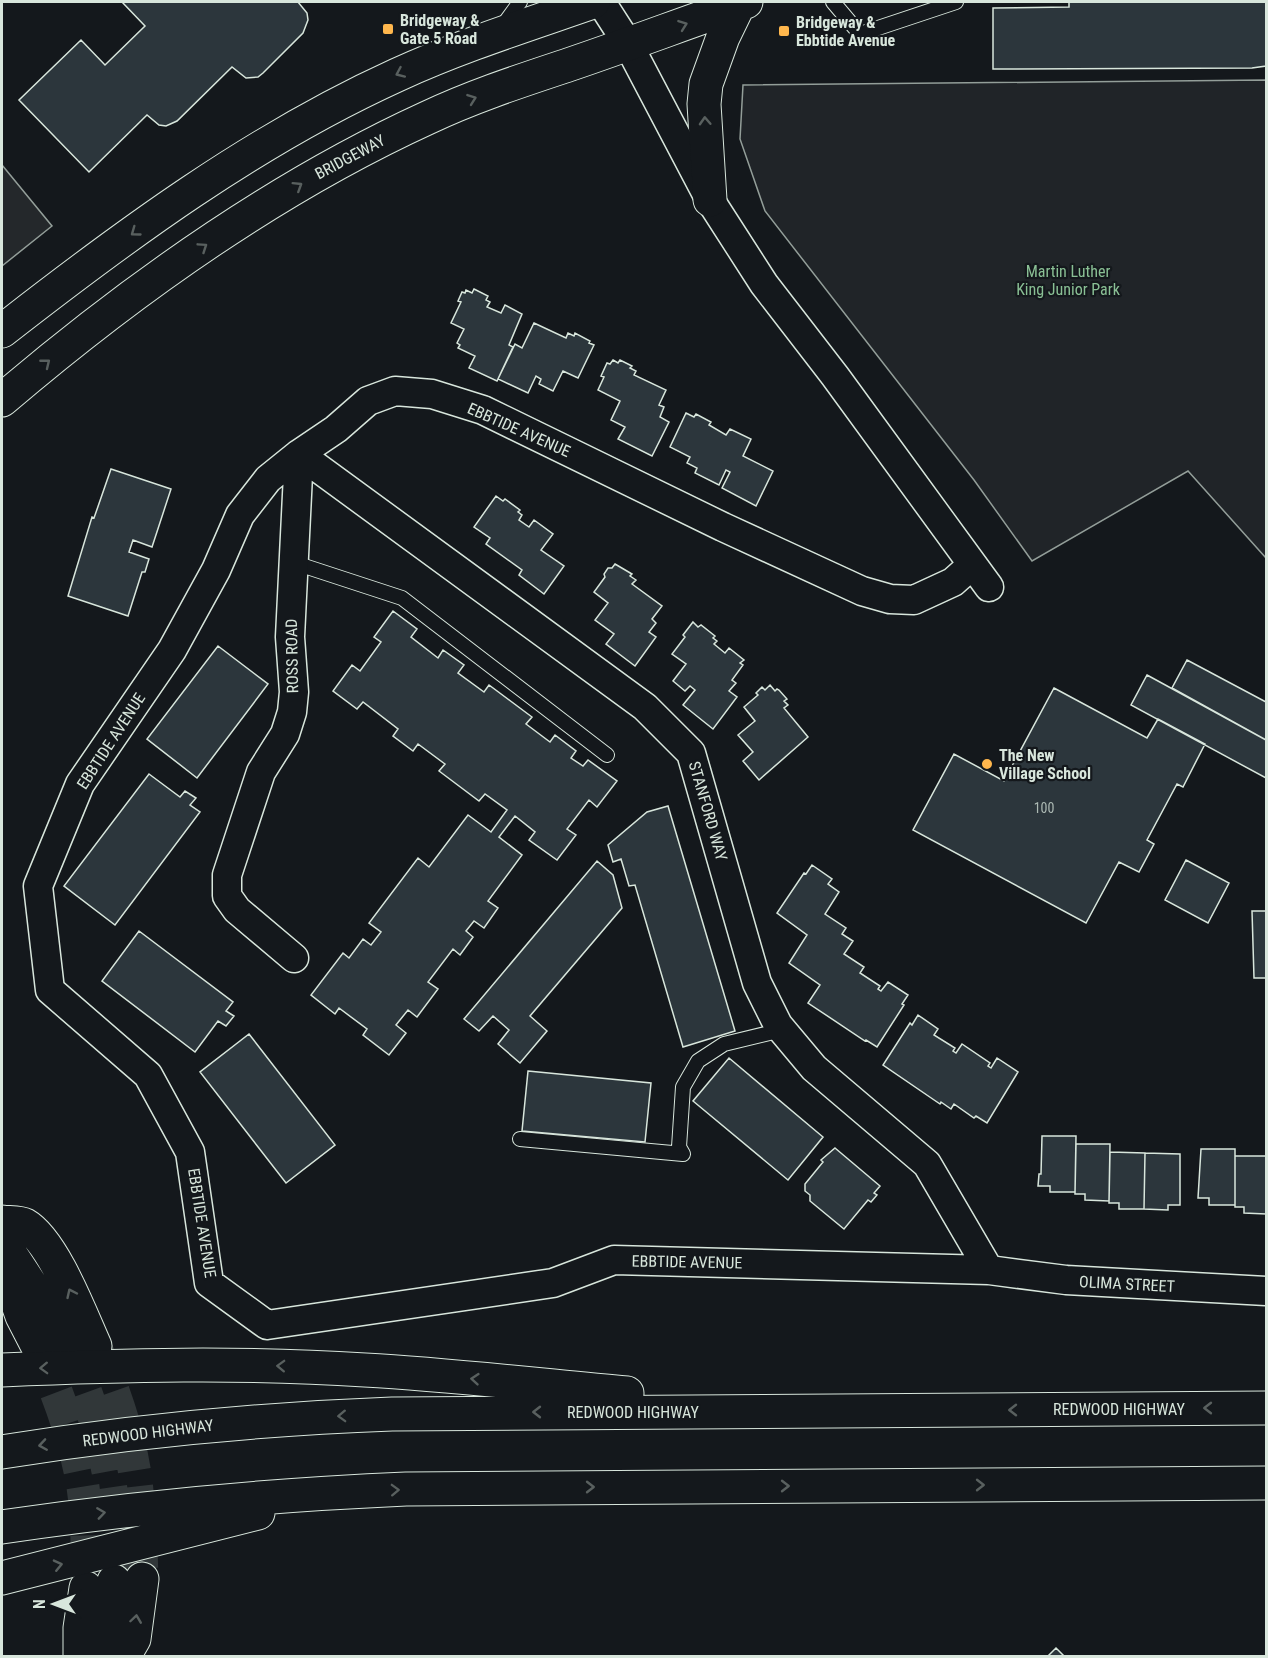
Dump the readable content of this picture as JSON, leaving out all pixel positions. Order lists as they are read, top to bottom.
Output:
{
  "streets": {
    "main road": ["BRIDGEWAY", "REDWOOD HIGHWAY"],
    "street": [
      "EBBTIDE AVENUE",
      "ROSS ROAD",
      "STANFORD WAY",
      "OLIMA STREET"
    ]
  },
  "crossings": [
    ["EBBTIDE AVENUE", "ROSS ROAD"],
    ["EBBTIDE AVENUE", "STANFORD WAY"],
    ["EBBTIDE AVENUE", "OLIMA STREET"],
    ["ROSS ROAD", "STANFORD WAY"],
    ["STANFORD WAY", "OLIMA STREET"]
  ],
  "parks": ["Martin Luther King Junior Park"],
  "places": {
    "transit": ["Bridgeway & Gate 5 Road", "Bridgeway & Ebbtide Avenue"],
    "other": ["The New Village School"]
  },
  "house_numbers": ["100"],
  "north": "left"
}
